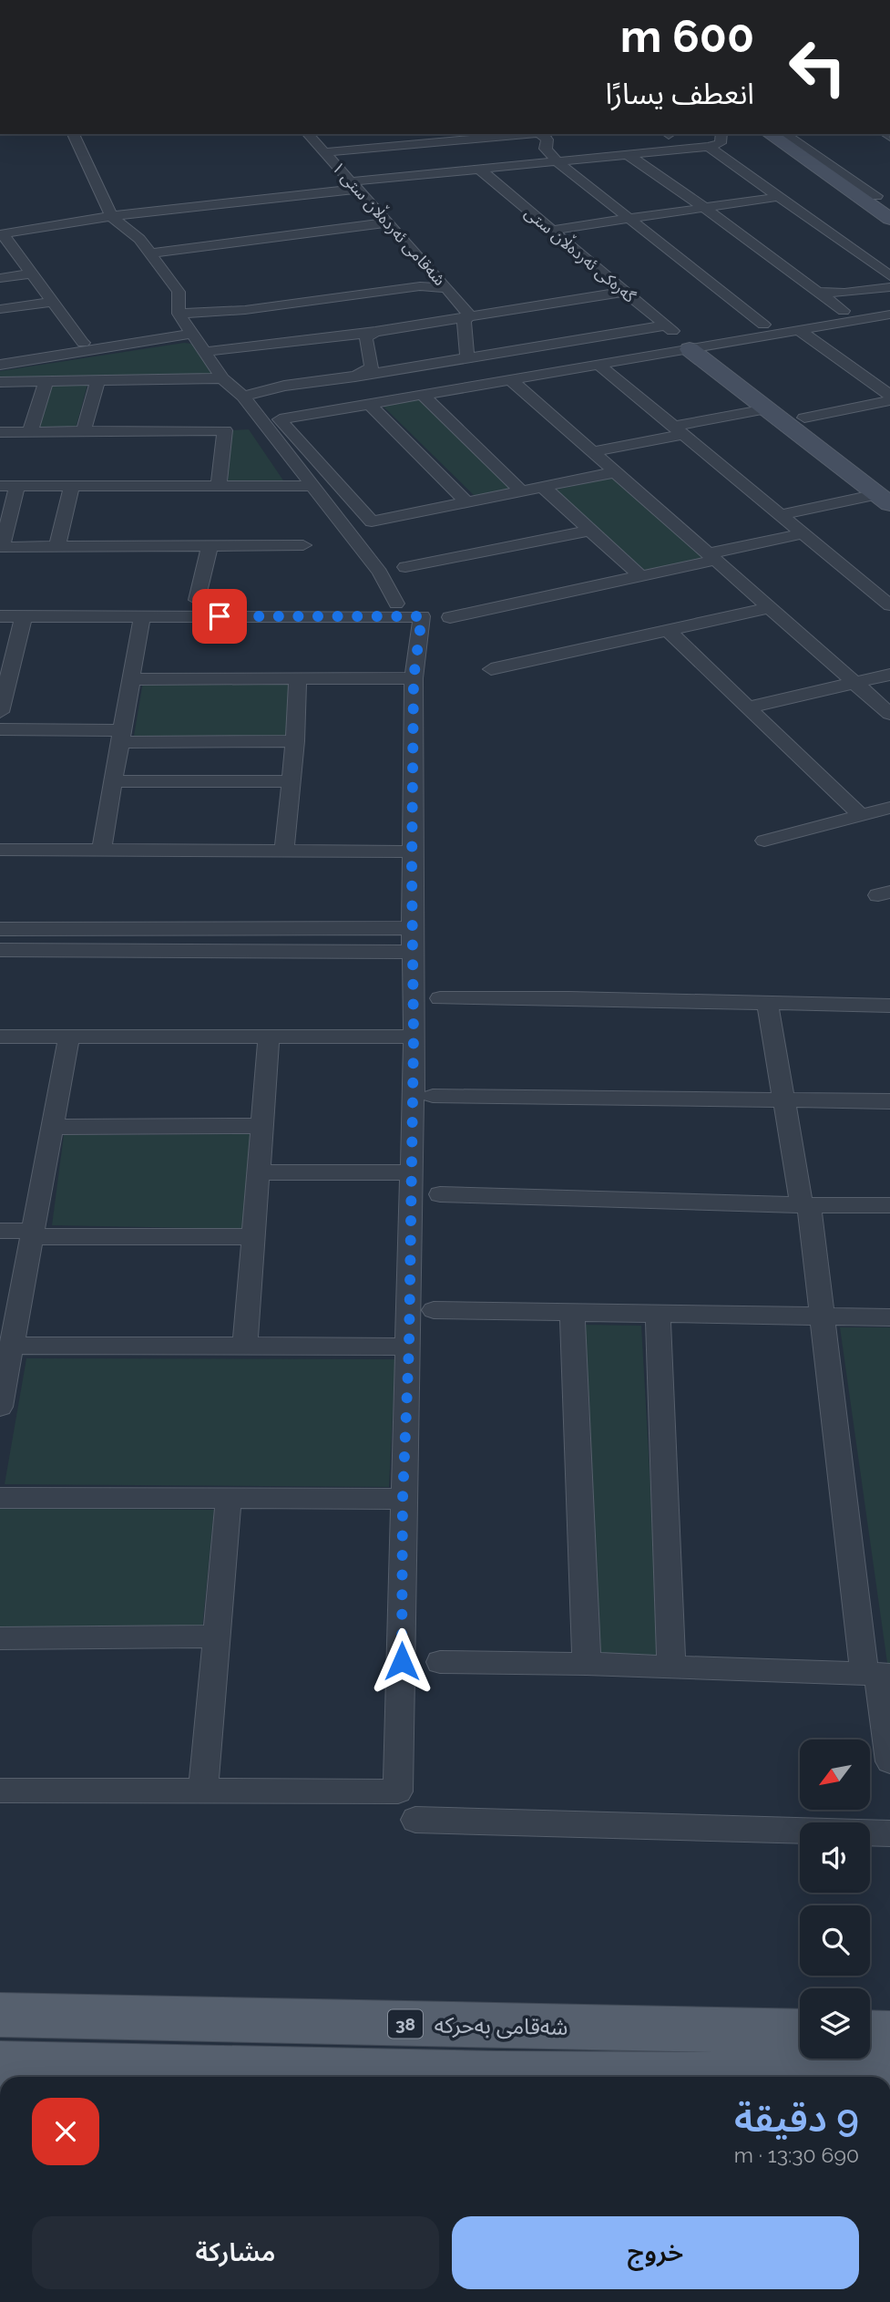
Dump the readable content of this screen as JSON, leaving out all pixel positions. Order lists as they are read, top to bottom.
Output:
{
  "streets": {
    "main road": ["38", "شەقامی بەحرکە"],
    "street": ["شەقامی ئەردەڵان ستی ١", "گەرەکی ئەردەڵان ستی"]
  },
  "north": "bottom left",
  "page": {
    "turn": ["600 m", "انعطف يسارًا"],
    "heading": ["9 دقيقة", "690 m · 13:30"],
    "buttons": ["خروج", "مشاركة"]
  }
}
